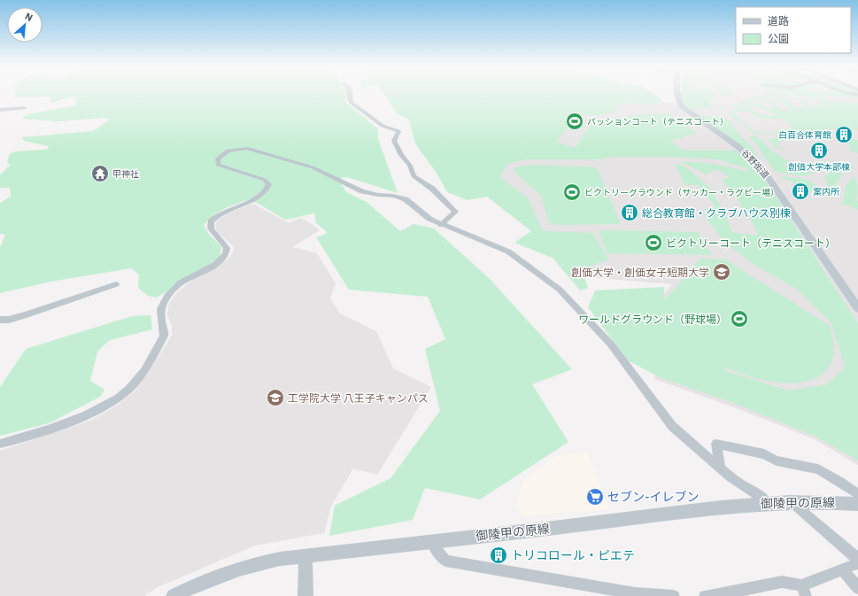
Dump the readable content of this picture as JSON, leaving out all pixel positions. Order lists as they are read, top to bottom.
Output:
{
  "streets": {
    "main road": ["谷野街道"],
    "street": ["御陵甲の原線"]
  },
  "places": {
    "sports": [
      "パッションコート（テニスコート）",
      "ビクトリーグラウンド（サッカー・ラグビー場）",
      "ビクトリーコート（テニスコート）",
      "ワールドグラウンド（野球場）"
    ],
    "building": [
      "白百合体育館",
      "創価大学本部棟",
      "案内所",
      "総合教育館・クラブハウス別棟",
      "トリコロール・ピエテ"
    ],
    "temple": ["甲神社"],
    "school or university": ["創価大学・創価女子短期大学", "工学院大学 八王子キャンパス"],
    "supermarket": ["セブン-イレブン"]
  },
  "legend": ["道路", "公園"],
  "north": "top right"
}
